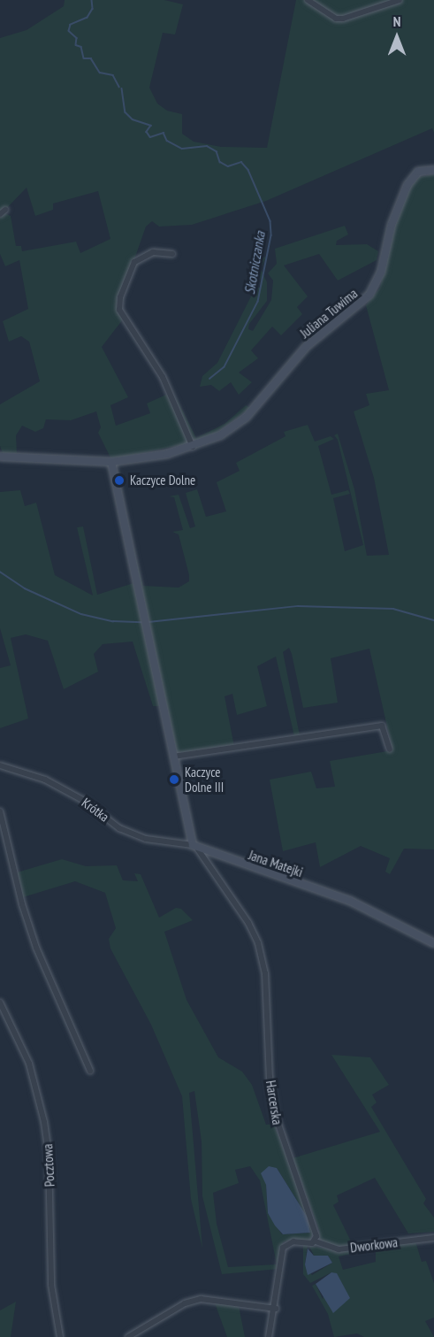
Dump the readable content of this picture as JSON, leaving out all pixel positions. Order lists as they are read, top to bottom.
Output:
{
  "streets": {
    "street": [
      "Juliana Tuwima",
      "Krótka",
      "Jana Matejki",
      "Harcerska",
      "Pocztowa",
      "Dworkowa"
    ]
  },
  "crossings": [
    ["Krótka", "Jana Matejki"],
    ["Krótka", "Harcerska"],
    ["Jana Matejki", "Harcerska"],
    ["Harcerska", "Dworkowa"]
  ],
  "water": ["Skotniczanka"],
  "places": ["Kaczyce Dolne", "Kaczyce Dolne III"],
  "north": "top"
}
